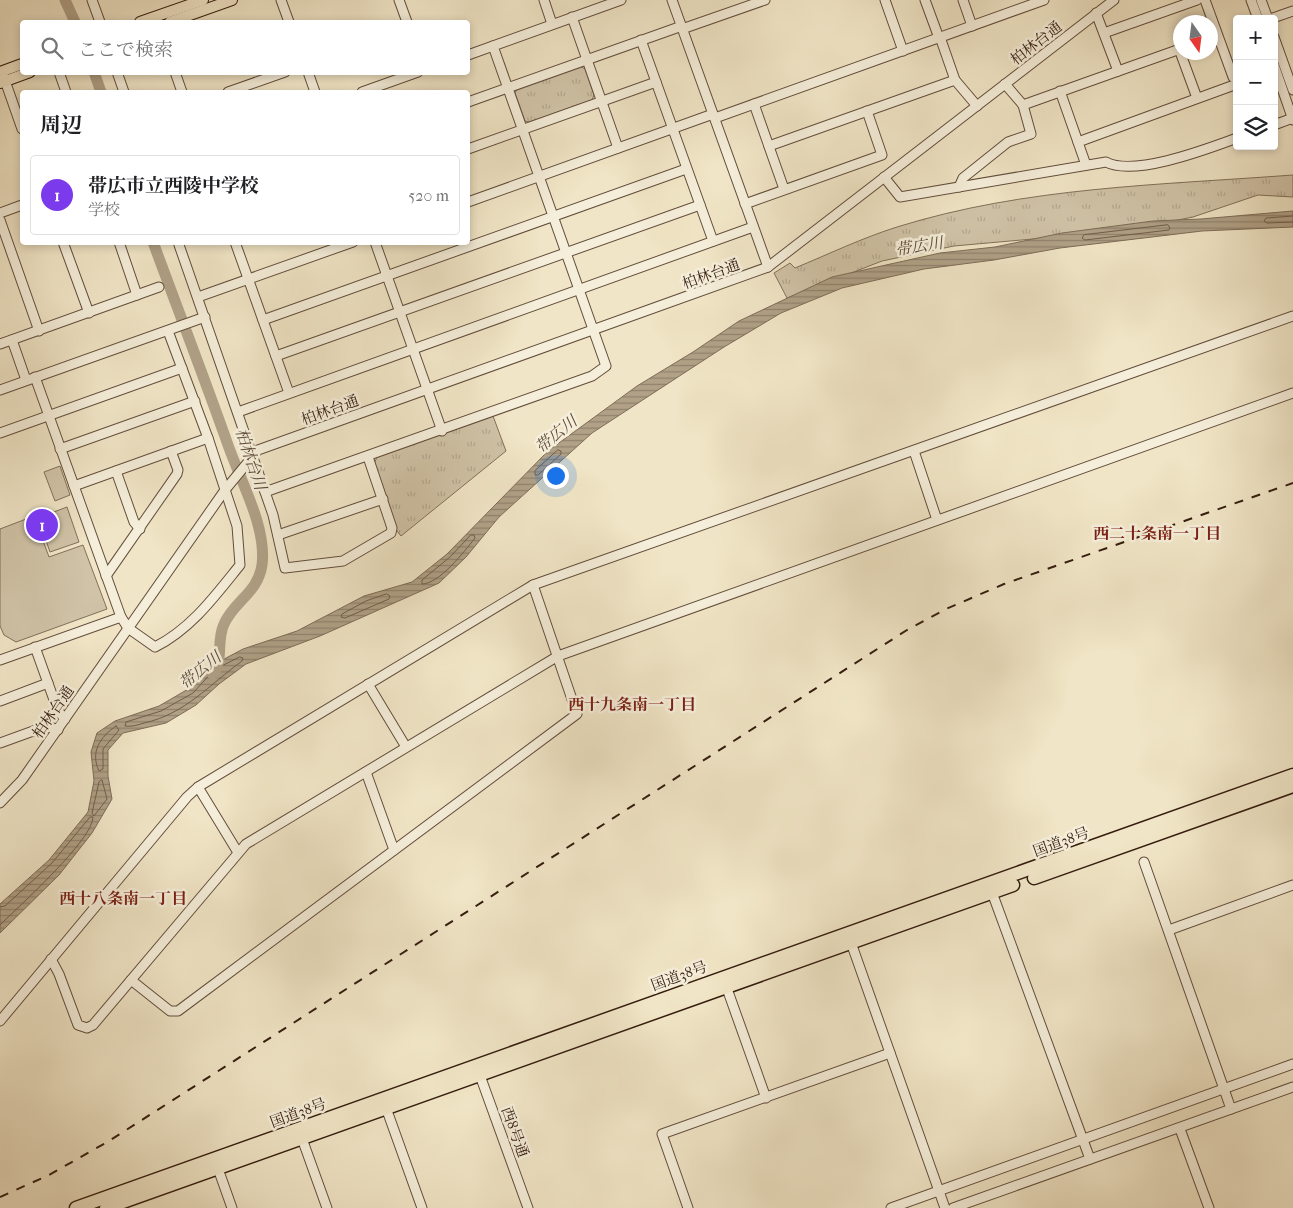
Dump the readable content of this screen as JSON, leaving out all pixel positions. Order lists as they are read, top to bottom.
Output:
{
  "streets": {
    "highway": ["国道38号"],
    "street": ["柏林台通", "西8号通"]
  },
  "crossings": [
    ["国道38号", "西8号通"]
  ],
  "districts": ["西二十条南一丁目", "西十九条南一丁目", "西十八条南一丁目"],
  "water": ["帯広川", "柏林台川"],
  "north": "bottom",
  "page": {
    "map_buttons": ["+", "−"],
    "search": "ここで検索",
    "heading": "周辺",
    "list": [
      {
        "mark": "1",
        "name": "帯広市立西陵中学校",
        "note": "学校",
        "value": "520 m"
      }
    ],
    "pins": "1"
  }
}
